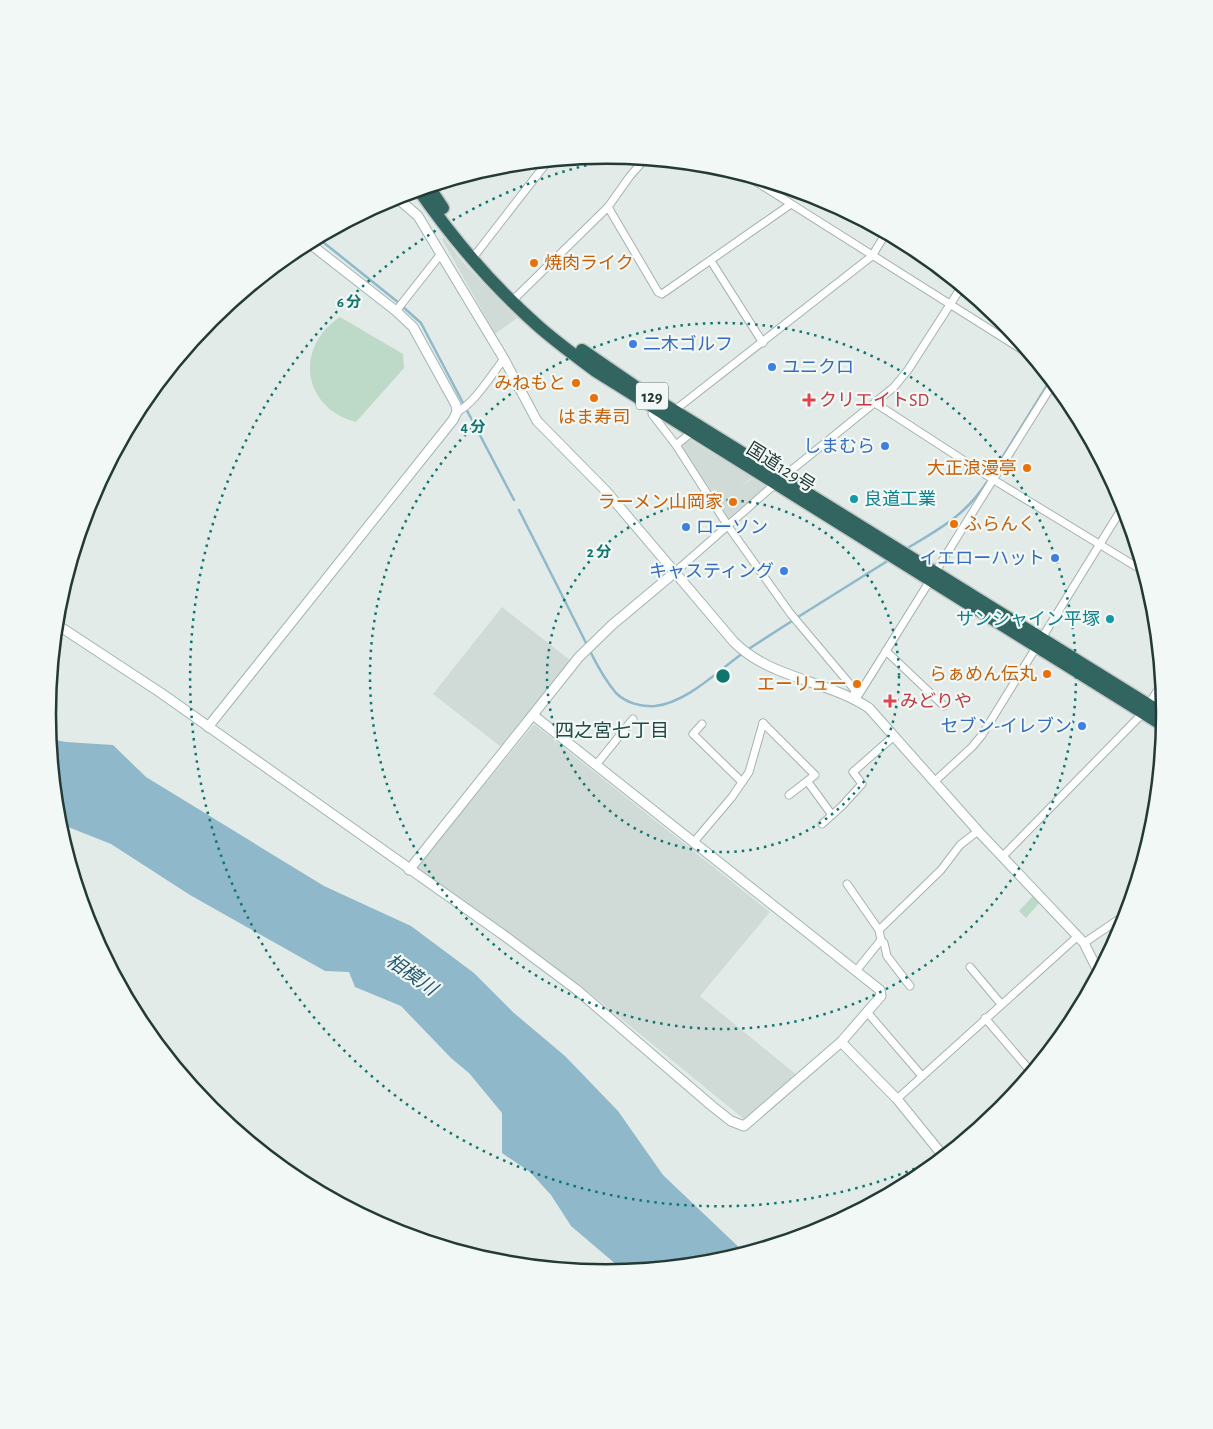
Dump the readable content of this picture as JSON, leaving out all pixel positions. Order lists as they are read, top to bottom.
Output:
{
  "streets": {
    "highway": ["129", "国道129号"]
  },
  "districts": ["四之宮七丁目"],
  "water": ["相模川"],
  "places": {
    "other": [
      "焼肉ライク",
      "二木ゴルフ",
      "ユニクロ",
      "みねもと",
      "はま寿司",
      "しまむら",
      "大正浪漫亭",
      "良道工業",
      "ラーメン山岡家",
      "ふらんく",
      "ローソン",
      "イエローハット",
      "キャスティング",
      "サンシャイン平塚",
      "らぁめん伝丸",
      "エーリュー",
      "セブン-イレブン"
    ],
    "health": ["クリエイトSD", "みどりや"]
  },
  "rings": ["6 分", "4 分", "2 分"]
}
